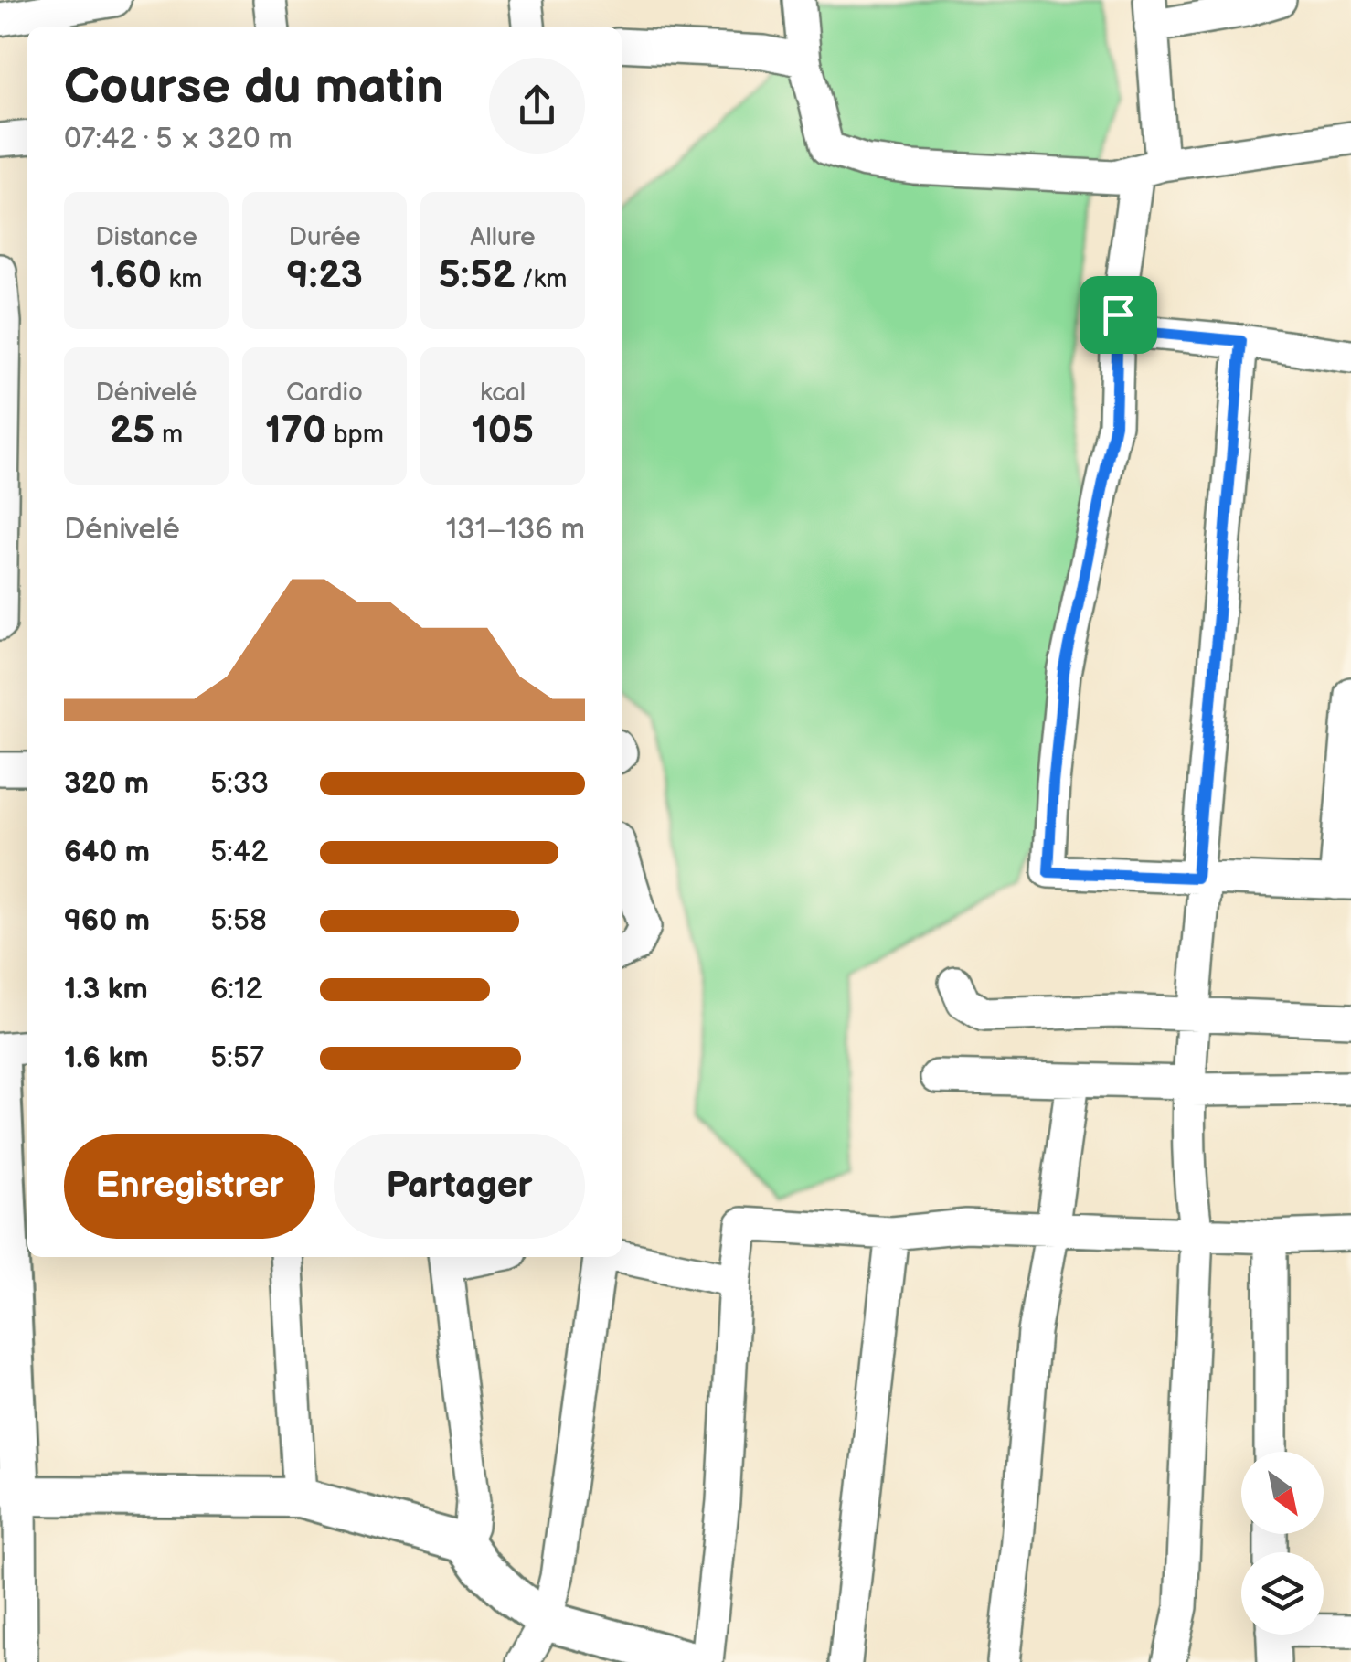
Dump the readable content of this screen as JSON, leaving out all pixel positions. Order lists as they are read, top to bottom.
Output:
{
  "north": "bottom right",
  "page": {
    "heading": ["Course du matin", "07:42 · 5 × 320 m"],
    "stats": [
      ["Distance", "1.60 km"],
      ["Durée", "9:23"],
      ["Allure", "5:52 /km"],
      ["Dénivelé", "25 m"],
      ["Cardio", "170 bpm"],
      ["kcal", "105"]
    ],
    "chart": ["Dénivelé", "131–136 m"],
    "list": [
      {
        "name": "320 m",
        "note": "5:33"
      },
      {
        "name": "640 m",
        "note": "5:42"
      },
      {
        "name": "960 m",
        "note": "5:58"
      },
      {
        "name": "1.3 km",
        "note": "6:12"
      },
      {
        "name": "1.6 km",
        "note": "5:57"
      }
    ],
    "buttons": ["Enregistrer", "Partager"]
  }
}
